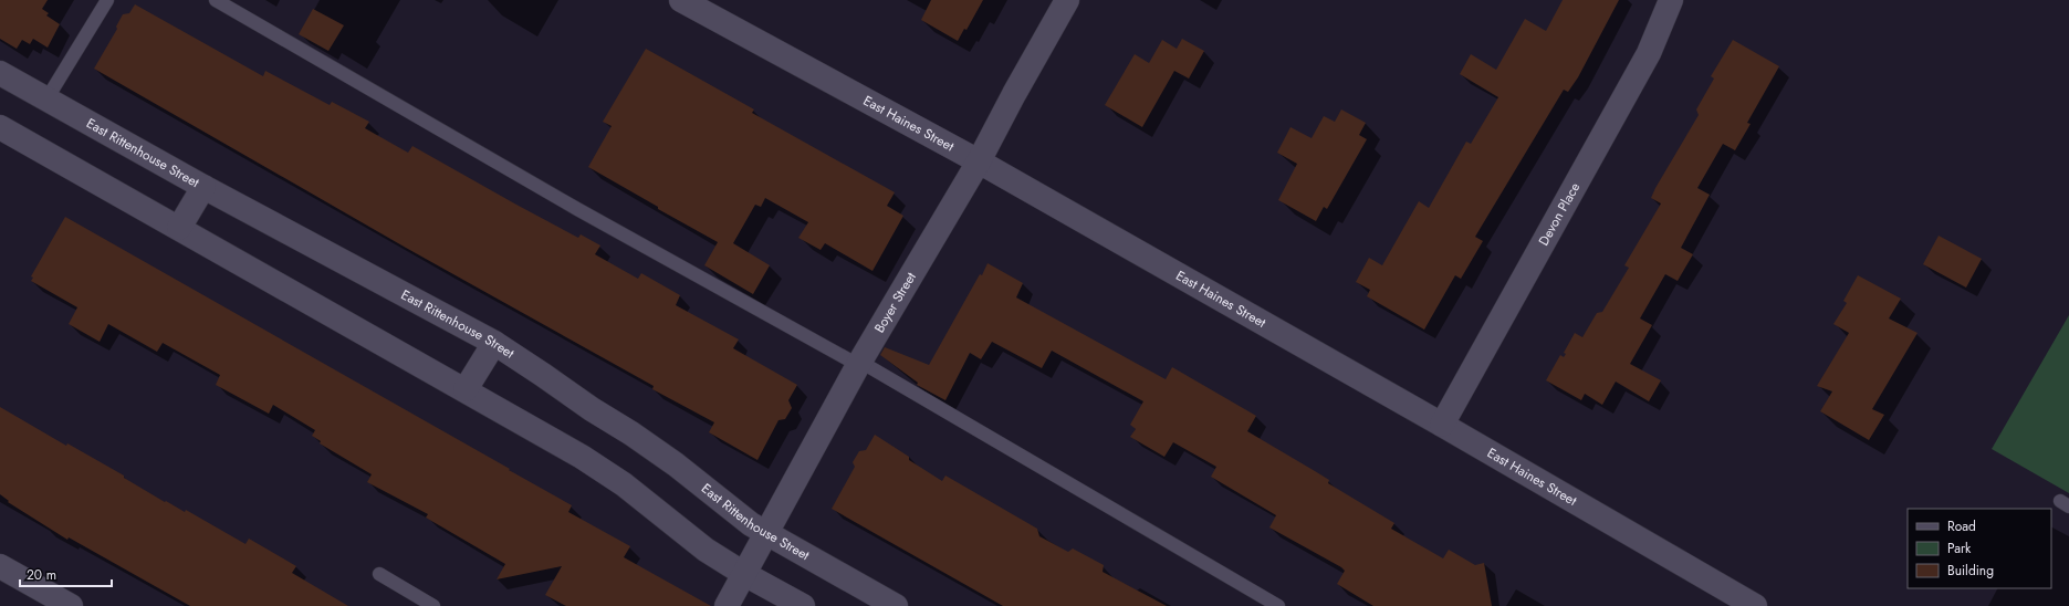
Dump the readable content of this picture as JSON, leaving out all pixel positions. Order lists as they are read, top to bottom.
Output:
{
  "streets": {
    "street": [
      "East Haines Street",
      "East Rittenhouse Street",
      "Devon Place",
      "Boyer Street"
    ]
  },
  "crossings": [
    ["East Haines Street", "Devon Place"],
    ["East Haines Street", "Boyer Street"],
    ["East Rittenhouse Street", "Boyer Street"]
  ],
  "legend": ["Road", "Park", "Building"],
  "scale_bar": "20 m"
}
